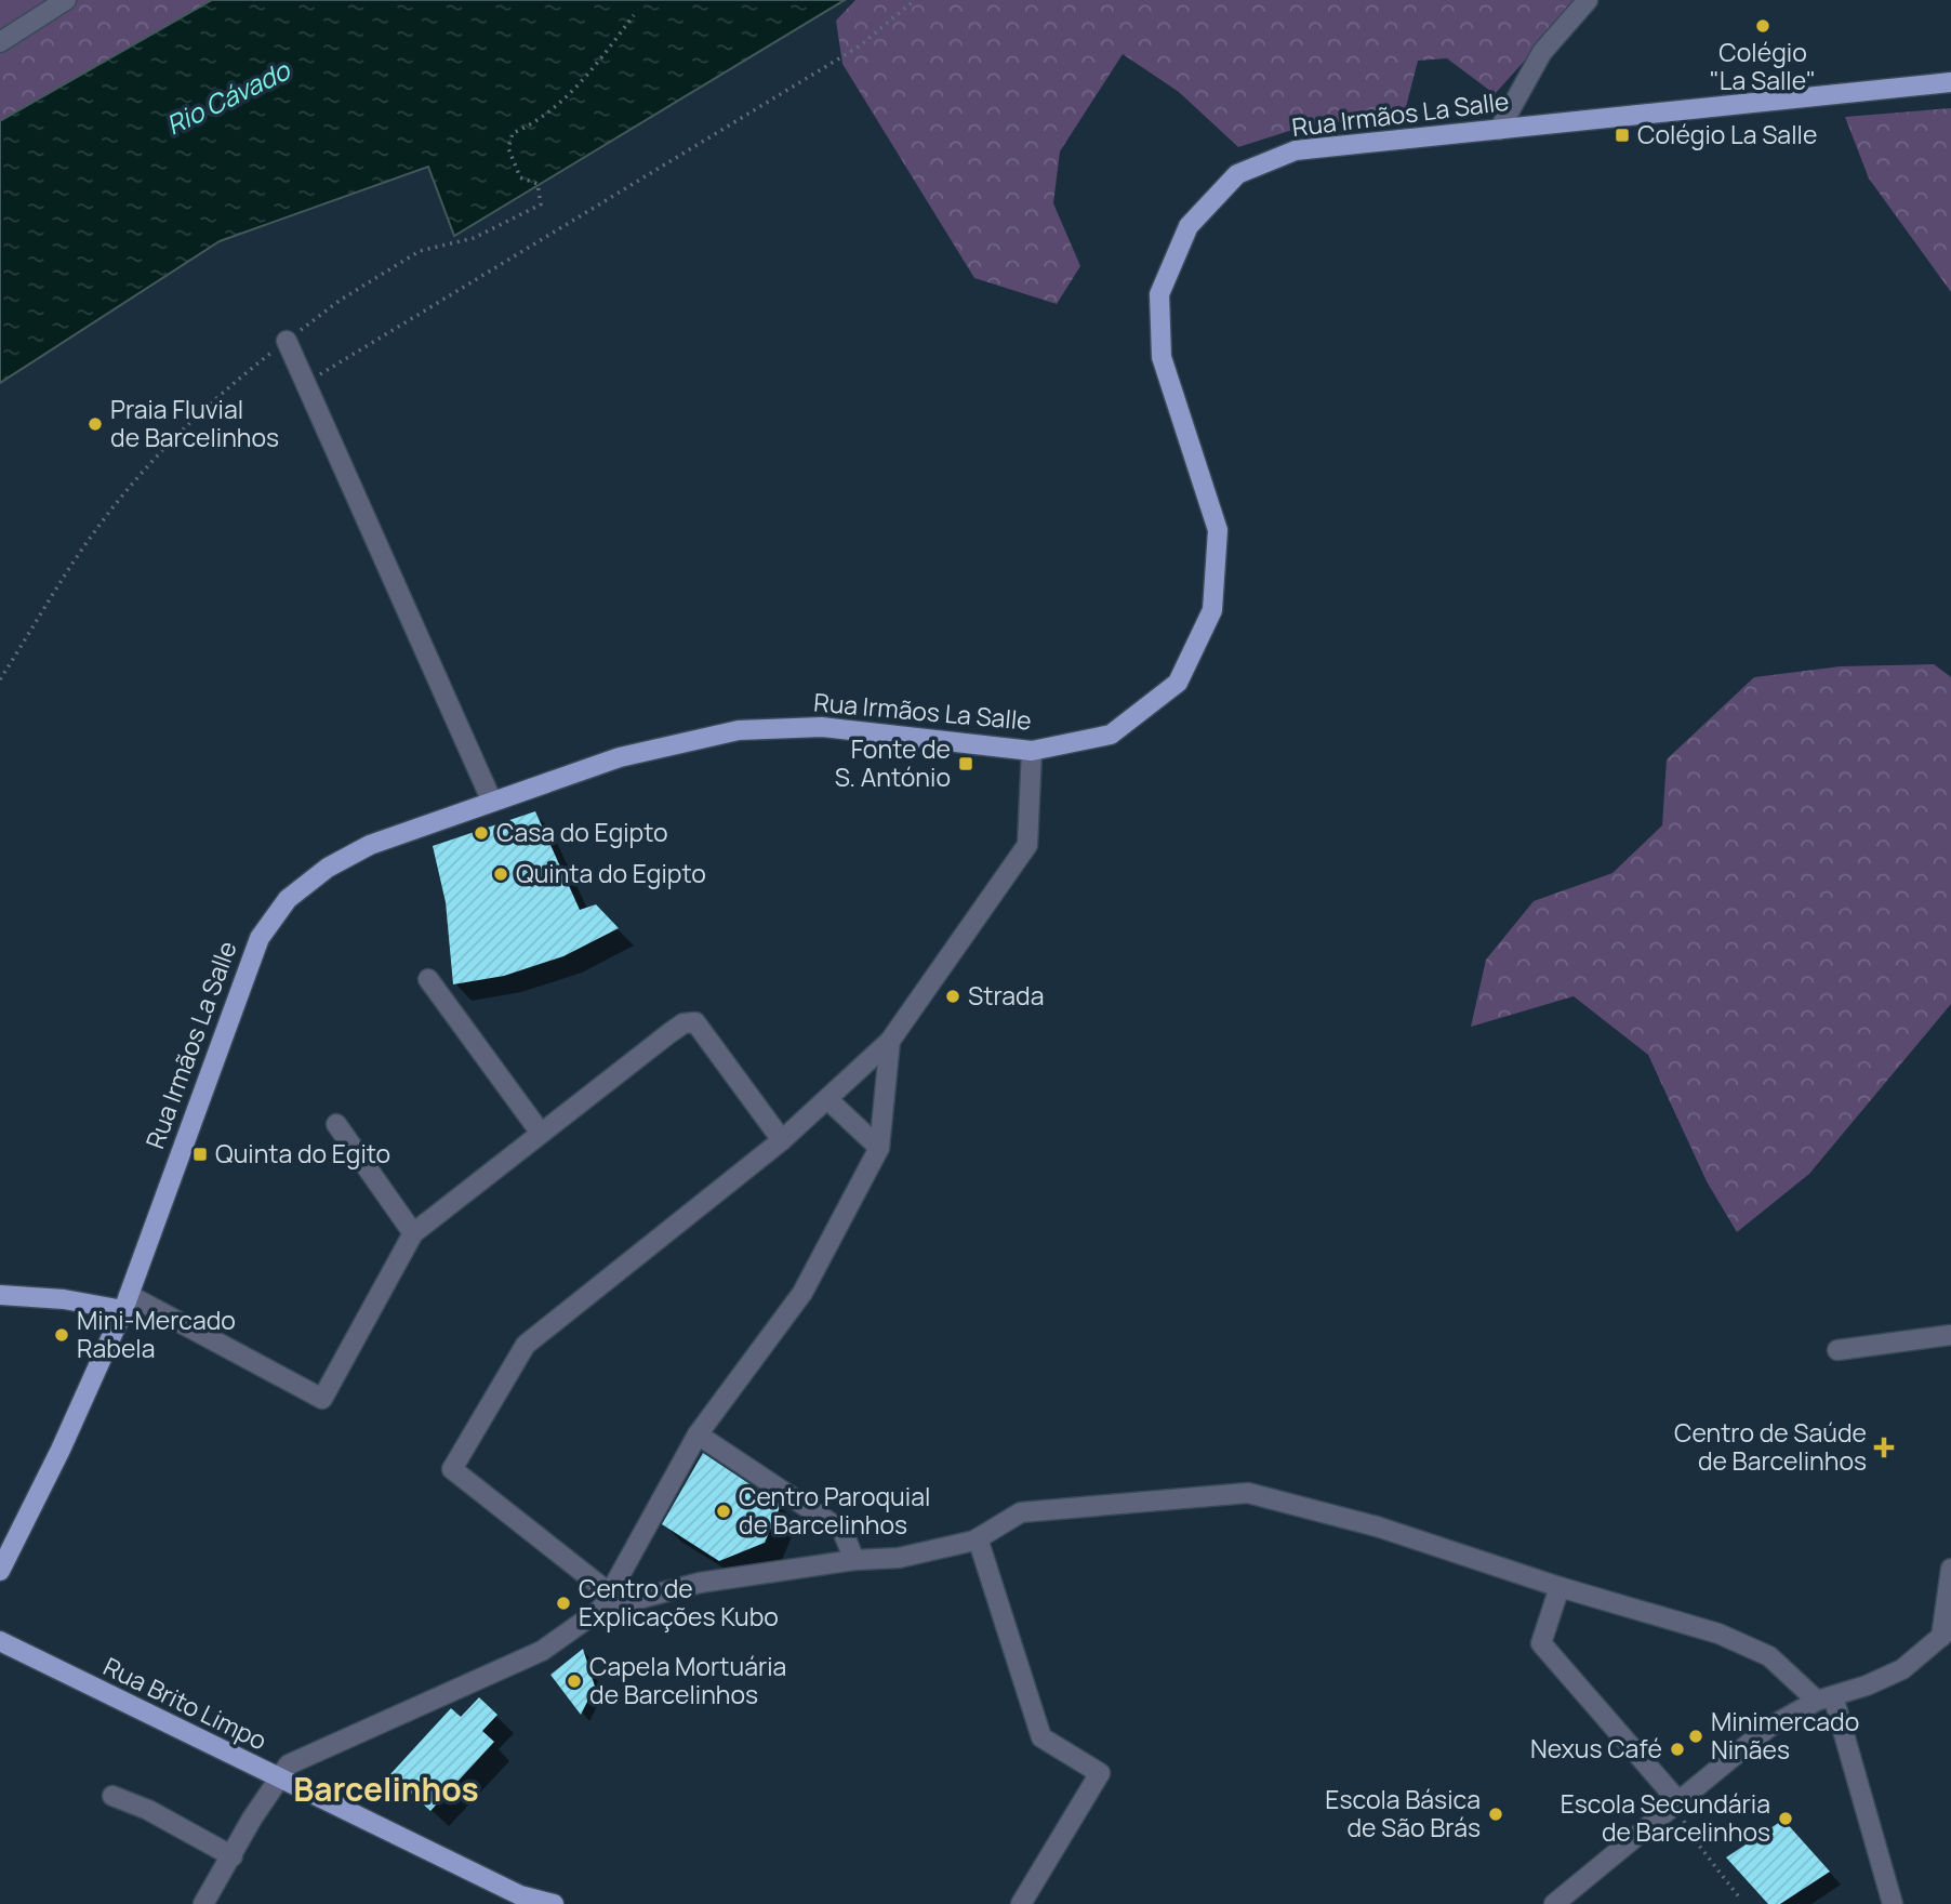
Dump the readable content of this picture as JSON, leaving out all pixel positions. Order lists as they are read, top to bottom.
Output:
{
  "streets": {
    "main road": ["Rua Irmãos La Salle", "Rua Brito Limpo"]
  },
  "districts": ["Barcelinhos"],
  "water": ["Rio Cávado"],
  "places": {
    "other": [
      "Colégio \"La Salle\"",
      "Praia Fluvial de Barcelinhos",
      "Casa do Egipto",
      "Quinta do Egipto",
      "Strada",
      "Mini-Mercado Rabela",
      "Centro Paroquial de Barcelinhos",
      "Centro de Explicações Kubo",
      "Capela Mortuária de Barcelinhos",
      "Minimercado Ninães",
      "Nexus Café",
      "Escola Básica de São Brás",
      "Escola Secundária de Barcelinhos"
    ],
    "transit": ["Colégio La Salle", "Fonte de S. António", "Quinta do Egito"],
    "health": ["Centro de Saúde de Barcelinhos"]
  }
}
